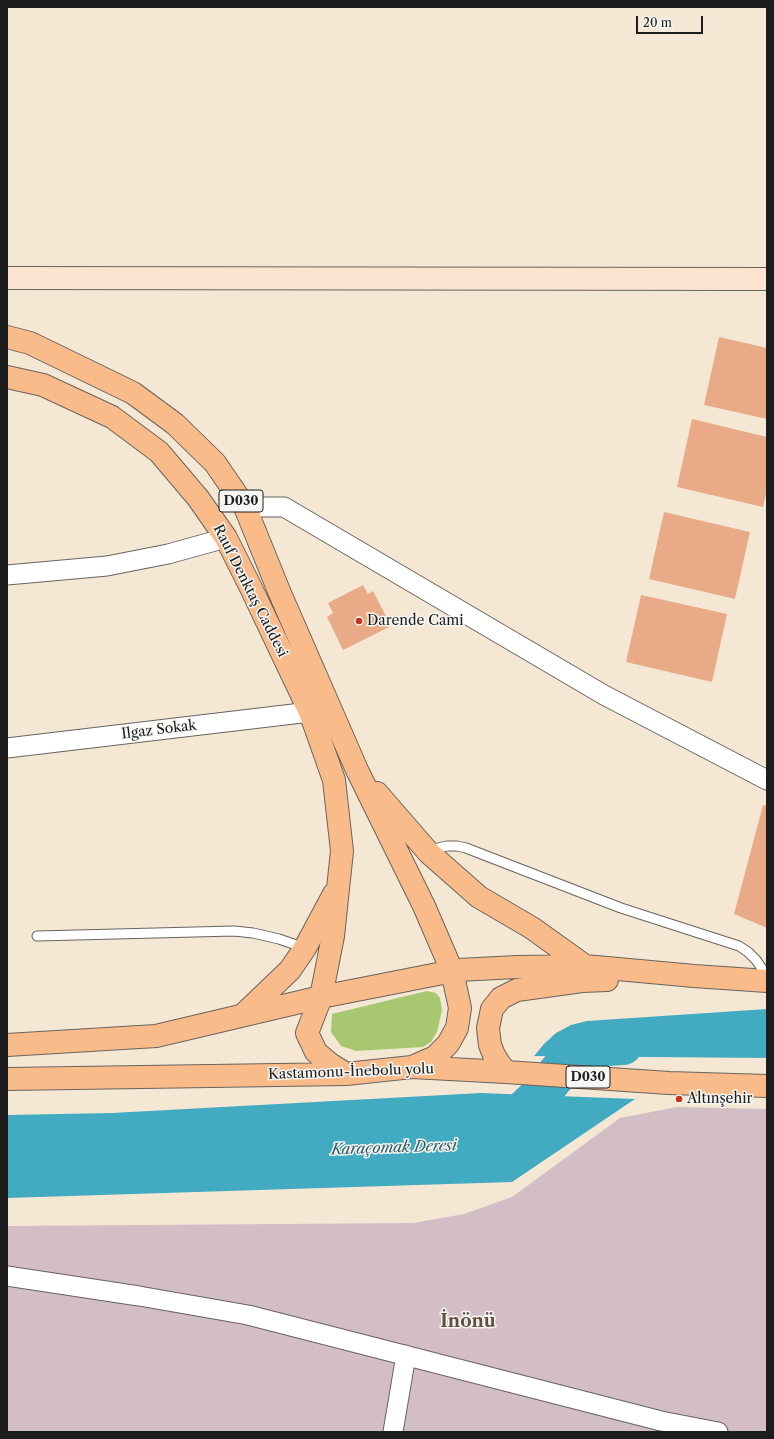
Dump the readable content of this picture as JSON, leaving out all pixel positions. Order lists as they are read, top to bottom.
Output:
{
  "streets": {
    "main road": ["D030", "Rauf Denktaş Caddesi", "Kastamonu-İnebolu yolu"],
    "street": ["Ilgaz Sokak"]
  },
  "crossings": [
    ["Rauf Denktaş Caddesi", "Ilgaz Sokak"],
    ["Rauf Denktaş Caddesi", "Kastamonu-İnebolu yolu"]
  ],
  "districts": ["İnönü"],
  "water": ["Karaçomak Deresi"],
  "places": ["Darende Cami", "Altınşehir"],
  "scale_bar": "20 m"
}
